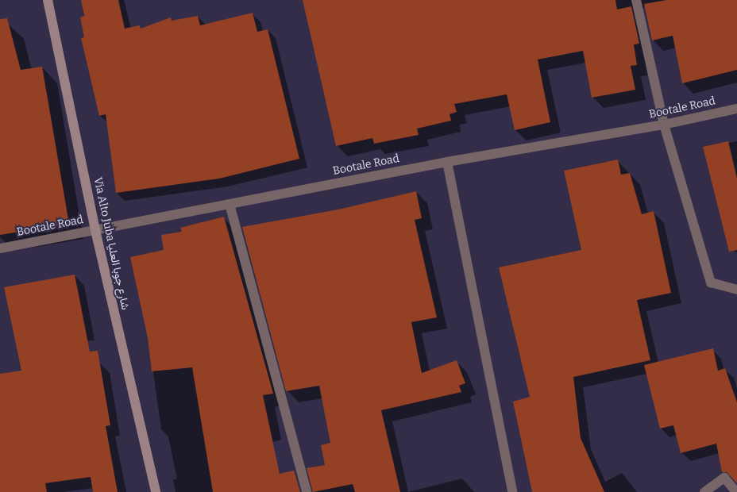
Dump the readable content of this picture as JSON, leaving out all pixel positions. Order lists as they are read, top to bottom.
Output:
{
  "streets": {
    "street": ["Bootale Road", "Via Alto Juba شارع جوبا العليا"]
  },
  "crossings": [
    ["Bootale Road", "Via Alto Juba شارع جوبا العليا"]
  ]
}
